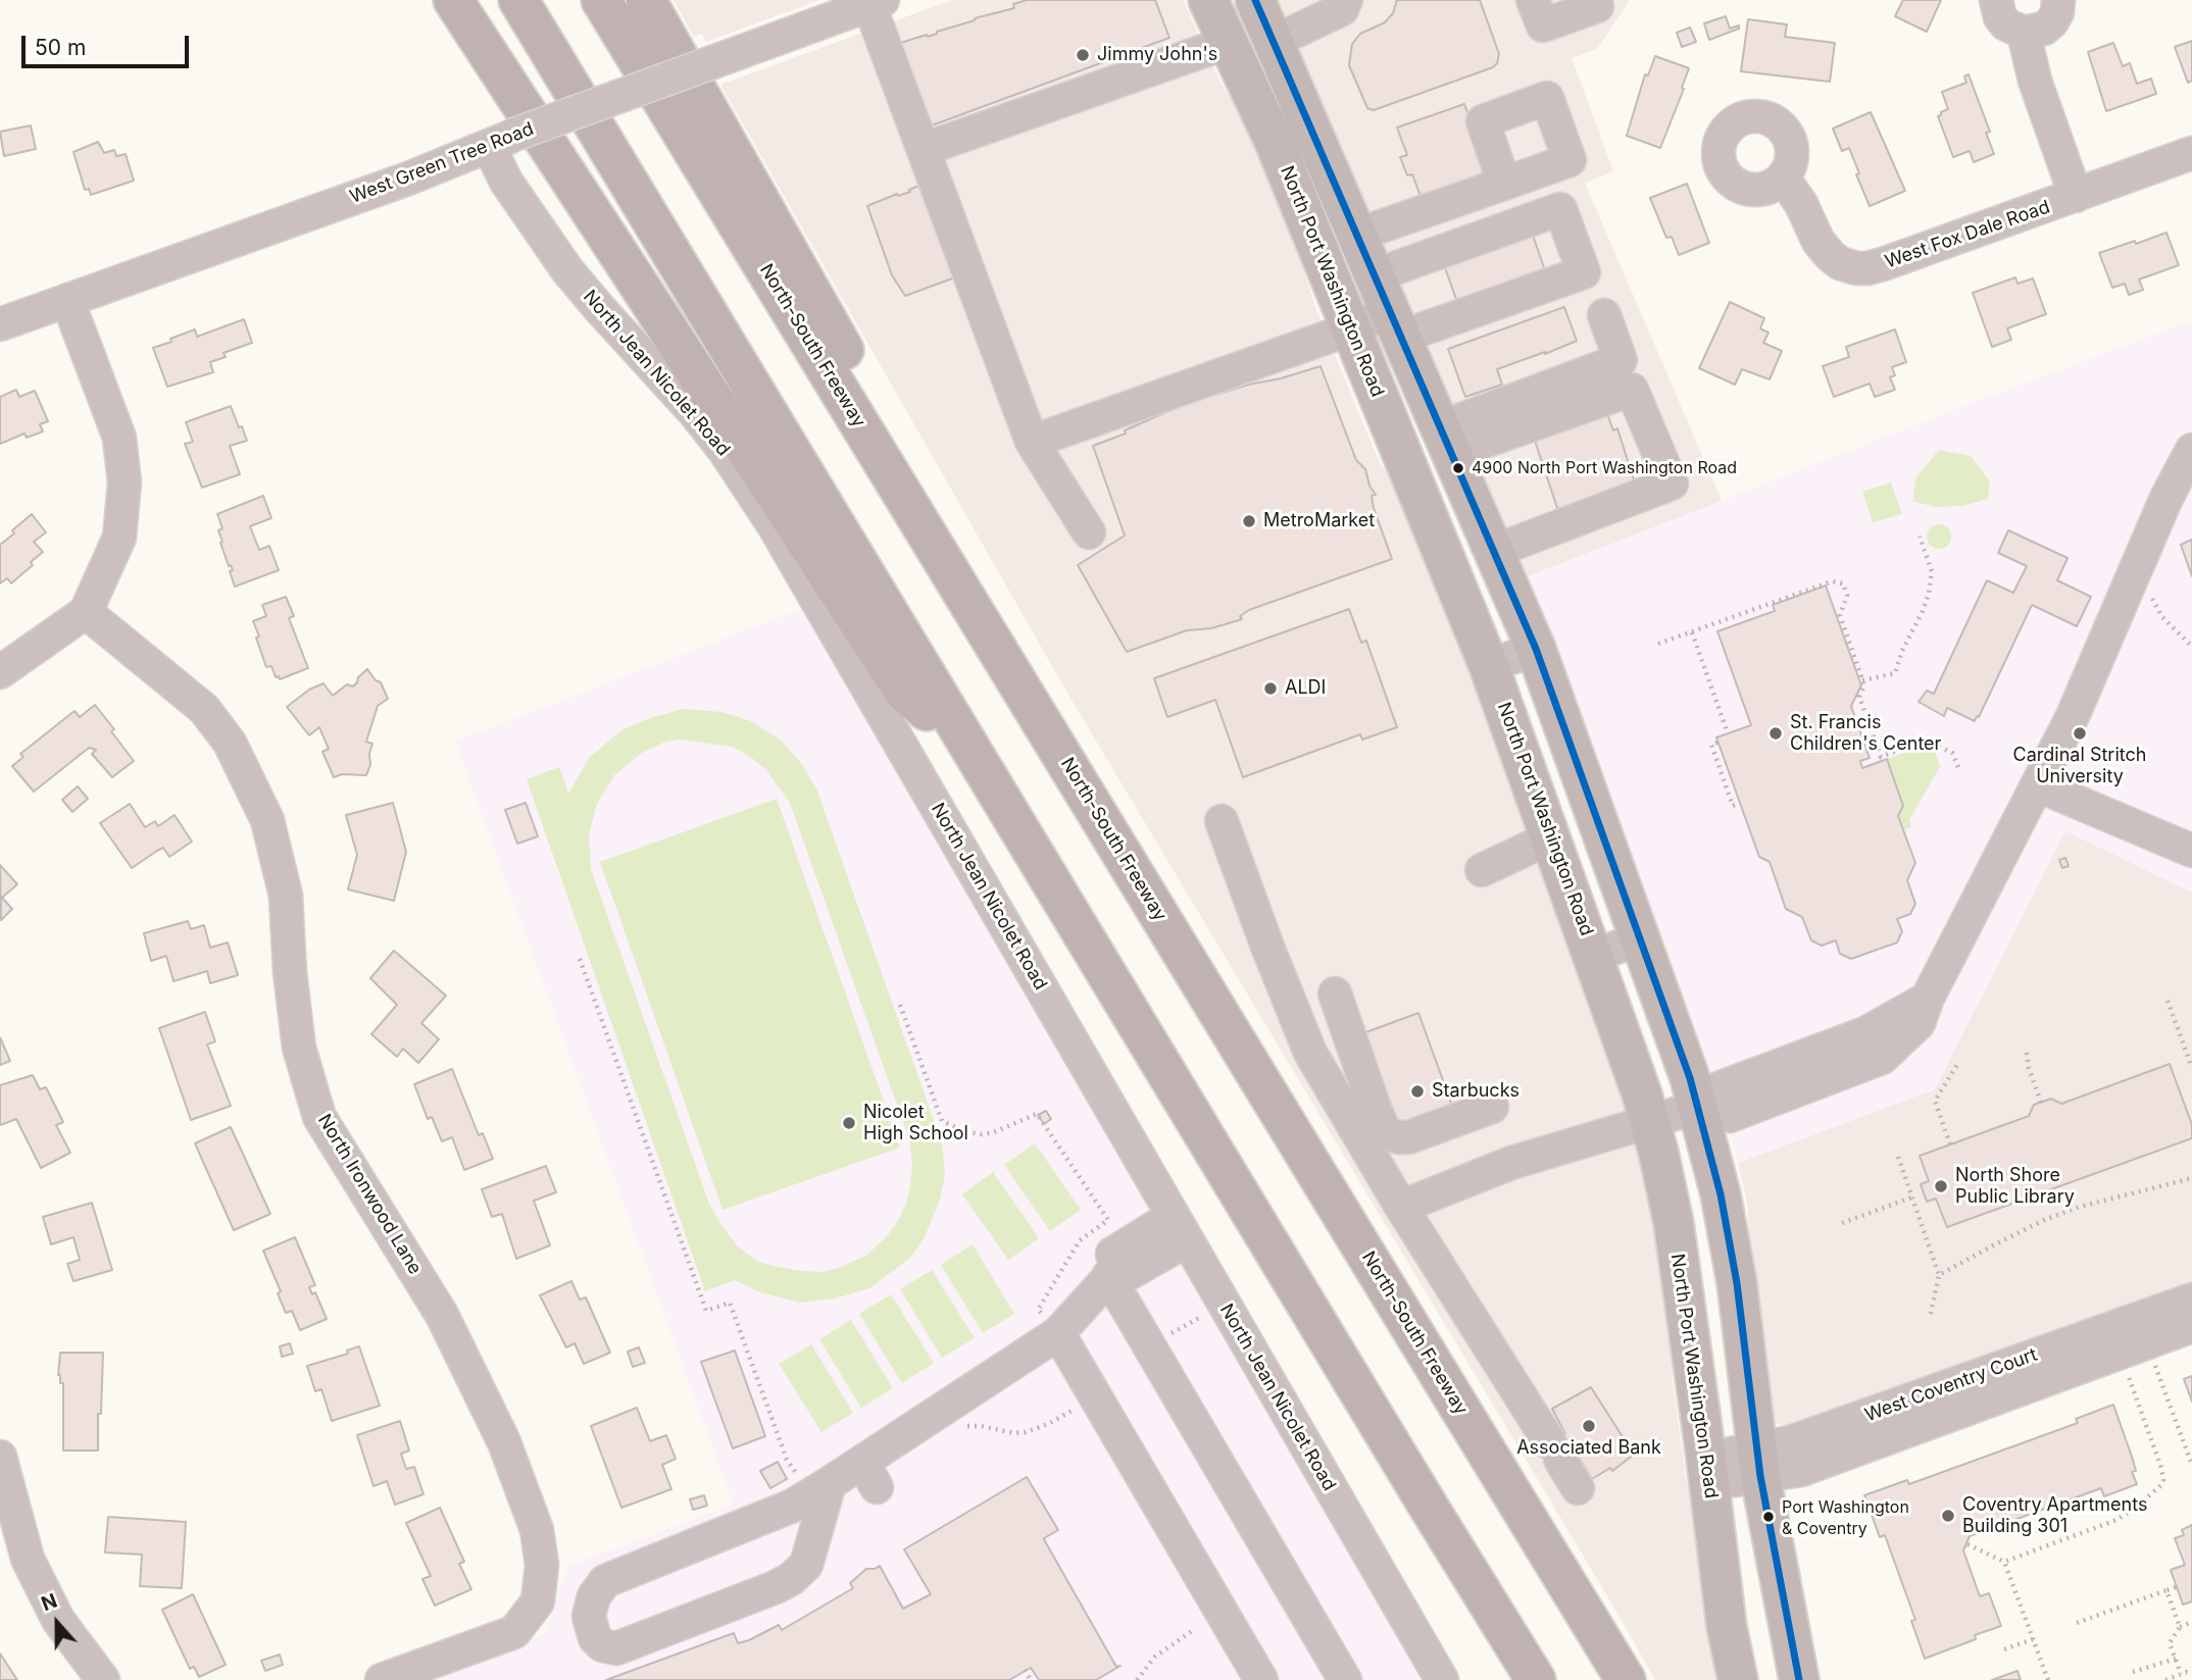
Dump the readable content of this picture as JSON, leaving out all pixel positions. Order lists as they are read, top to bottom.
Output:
{
  "streets": {
    "highway": ["North-South Freeway"],
    "main road": ["North Port Washington Road"],
    "street": [
      "West Green Tree Road",
      "West Fox Dale Road",
      "North Jean Nicolet Road",
      "North Ironwood Lane",
      "West Coventry Court"
    ]
  },
  "crossings": [
    ["West Green Tree Road", "North Jean Nicolet Road"],
    ["North Port Washington Road", "West Coventry Court"]
  ],
  "places": [
    "Jimmy John's",
    "4900 North Port Washington Road",
    "MetroMarket",
    "ALDI",
    "St. Francis Children's Center",
    "Cardinal Stritch University",
    "Starbucks",
    "Nicolet High School",
    "North Shore Public Library",
    "Associated Bank",
    "Coventry Apartments Building 301",
    "Port Washington & Coventry"
  ],
  "scale_bar": "50 m",
  "north": "top"
}
